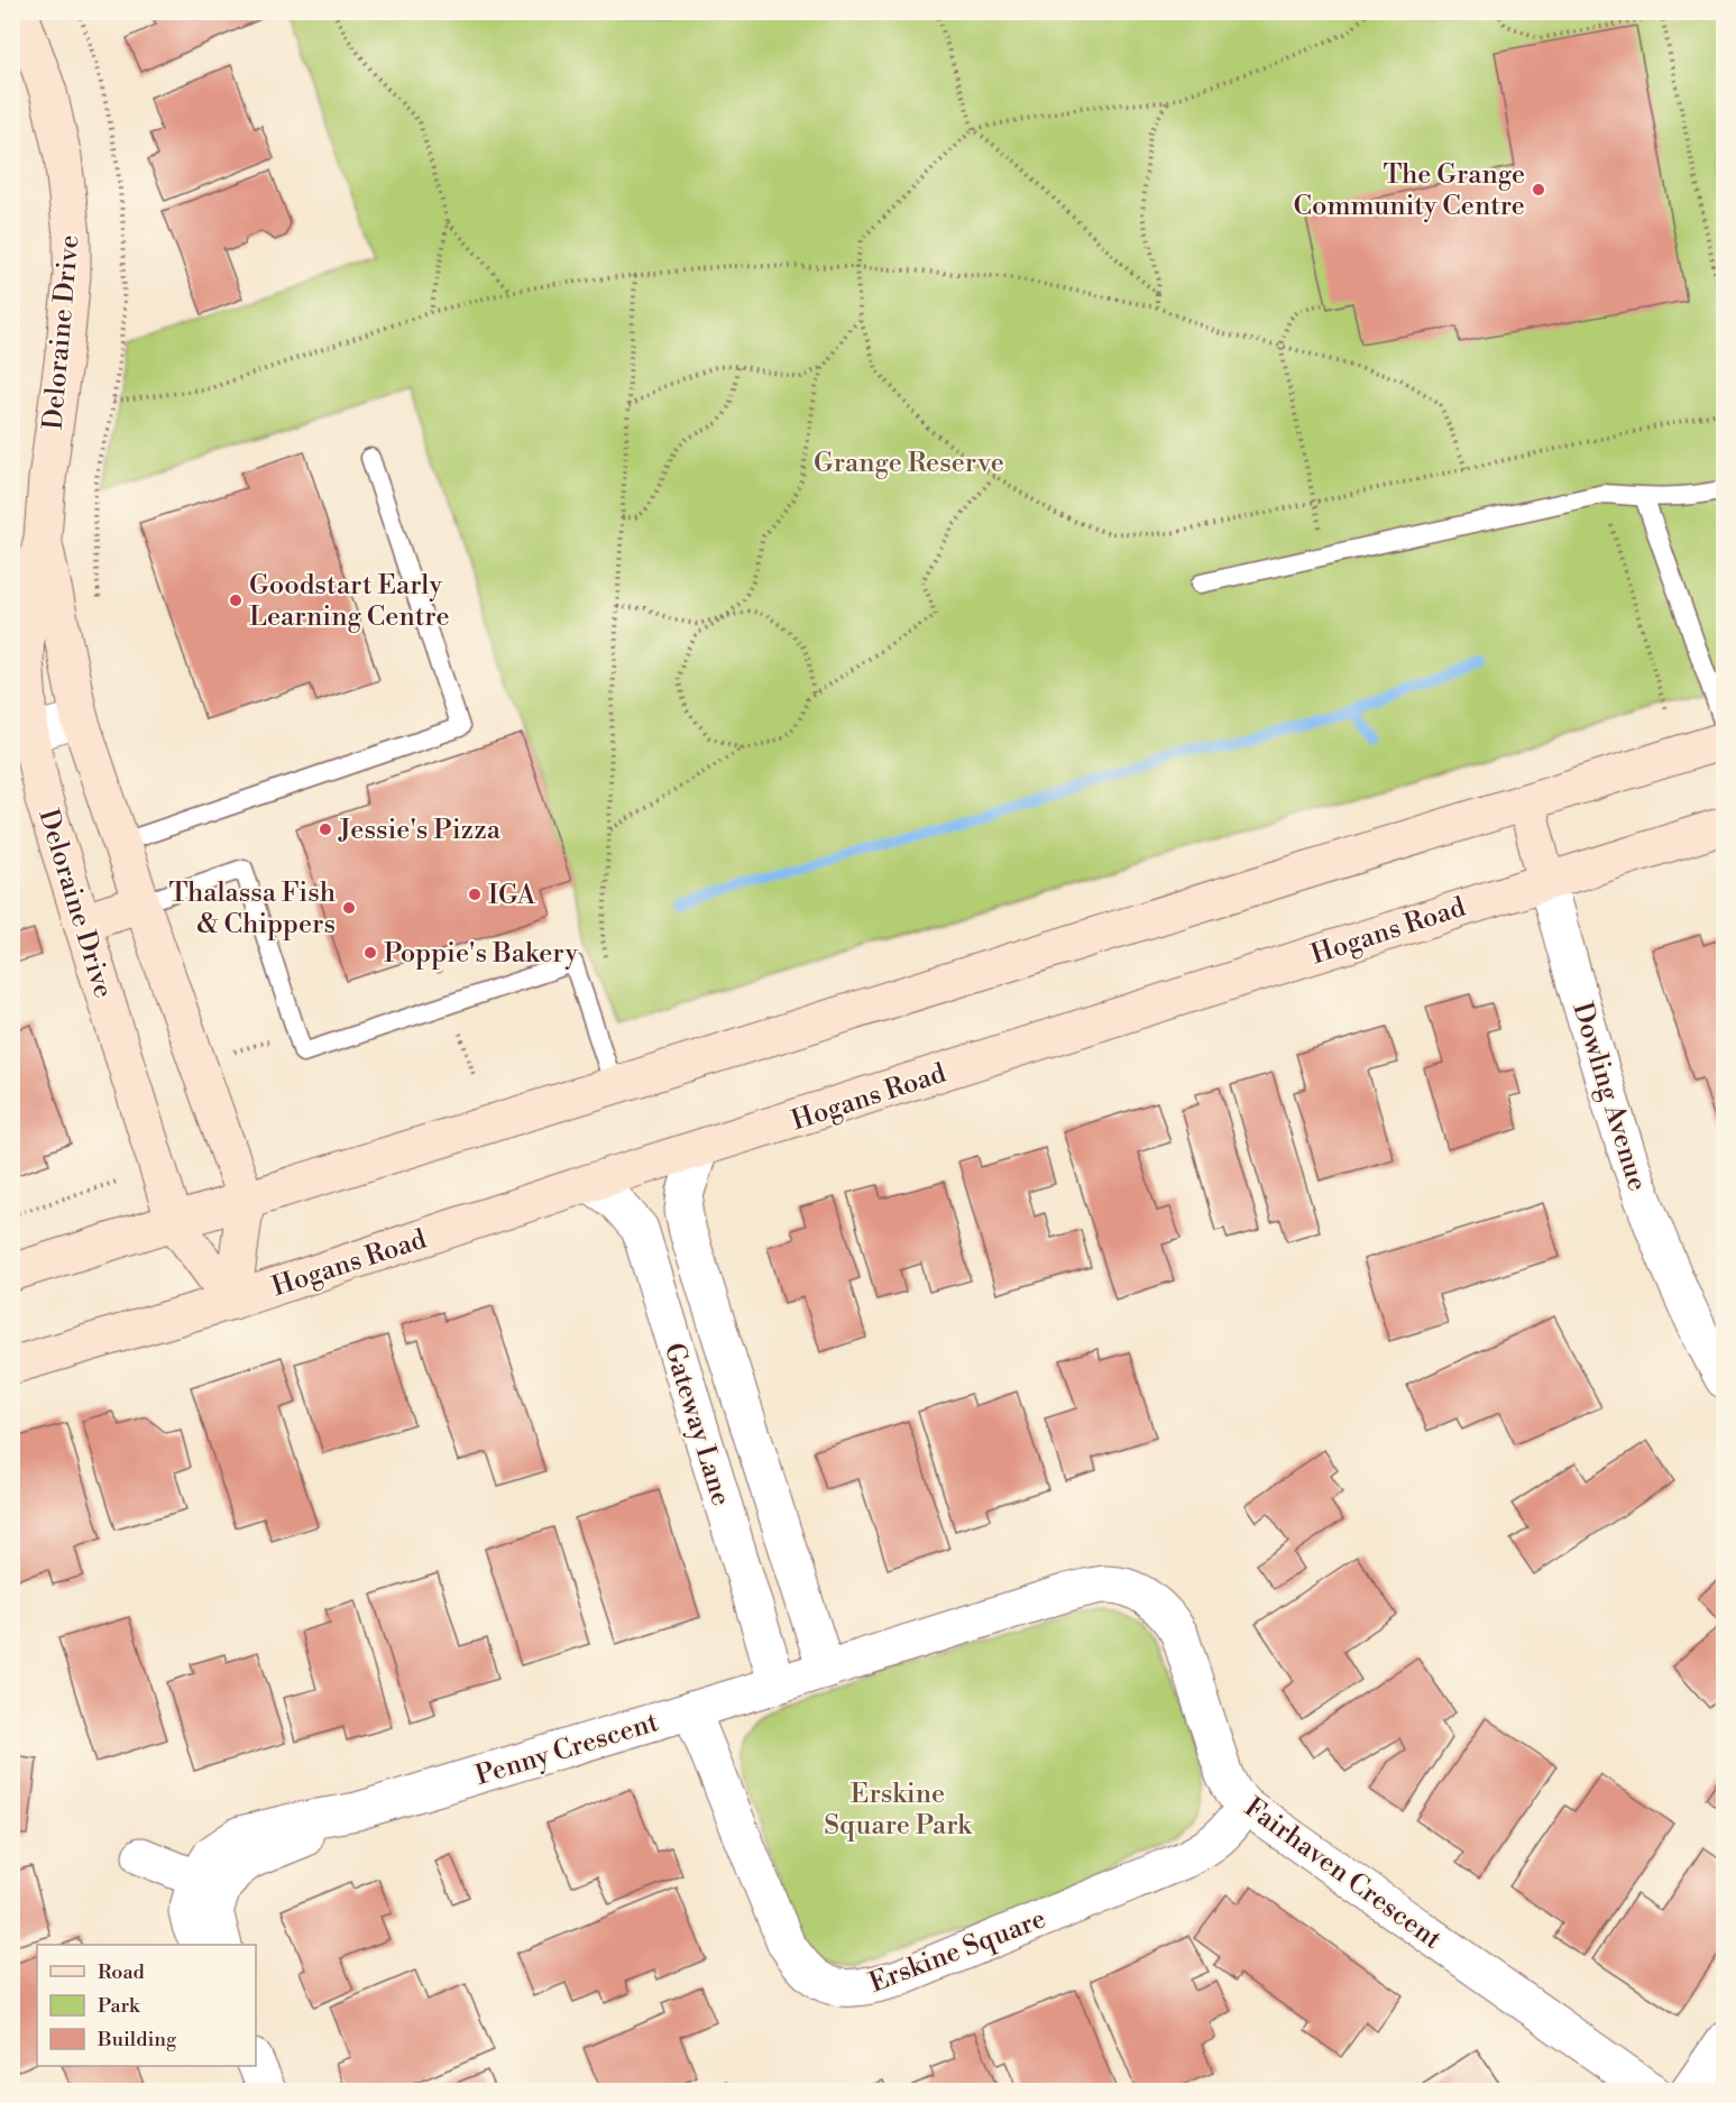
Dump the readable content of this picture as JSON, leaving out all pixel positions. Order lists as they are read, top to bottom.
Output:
{
  "streets": {
    "street": [
      "Deloraine Drive",
      "Hogans Road",
      "Dowling Avenue",
      "Gateway Lane",
      "Penny Crescent",
      "Fairhaven Crescent",
      "Erskine Square"
    ]
  },
  "crossings": [
    ["Deloraine Drive", "Hogans Road"],
    ["Hogans Road", "Dowling Avenue"],
    ["Hogans Road", "Gateway Lane"],
    ["Gateway Lane", "Penny Crescent"],
    ["Gateway Lane", "Fairhaven Crescent"],
    ["Penny Crescent", "Fairhaven Crescent"],
    ["Penny Crescent", "Erskine Square"],
    ["Fairhaven Crescent", "Erskine Square"]
  ],
  "parks": ["Grange Reserve", "Erskine Square Park"],
  "places": [
    "The Grange Community Centre",
    "Goodstart Early Learning Centre",
    "Jessie's Pizza",
    "IGA",
    "Thalassa Fish & Chippers",
    "Poppie's Bakery"
  ],
  "legend": ["Road", "Park", "Building"]
}
